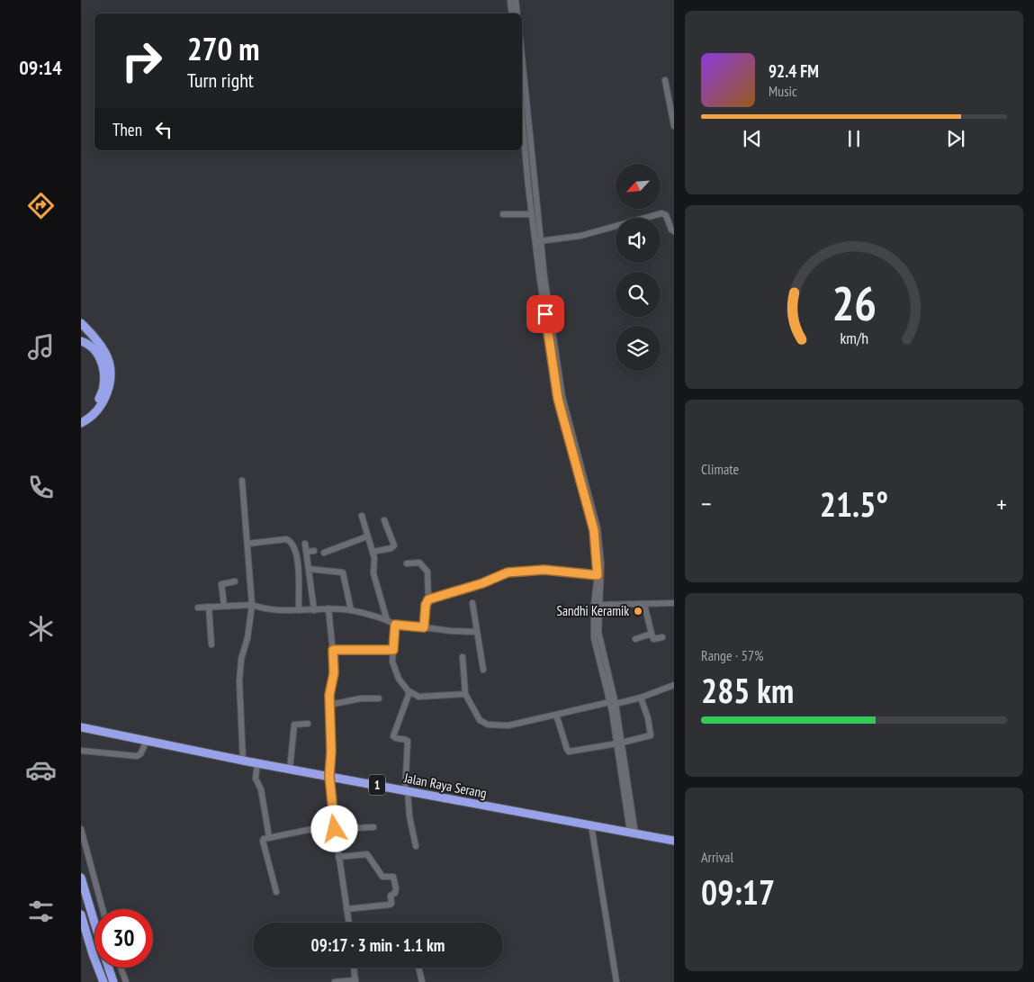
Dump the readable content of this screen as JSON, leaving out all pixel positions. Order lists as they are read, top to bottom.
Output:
{
  "streets": {
    "highway": ["1", "Jalan Raya Serang"]
  },
  "places": ["Sandhi Keramik"],
  "north": "bottom left",
  "page": {
    "tabs": "09:14",
    "turn": ["270 m", "Turn right"],
    "song": ["92.4 FM", "Music"],
    "then": "Then",
    "tile": [
      "Climate",
      ["Range · 57%", "285 km"],
      ["Arrival", "09:17"]
    ],
    "heat": ["−", "21.5°", "+"],
    "limit": "30",
    "trip": "09:17 · 3 min · 1.1 km",
    "gauge": ["26", "km/h"]
  }
}
